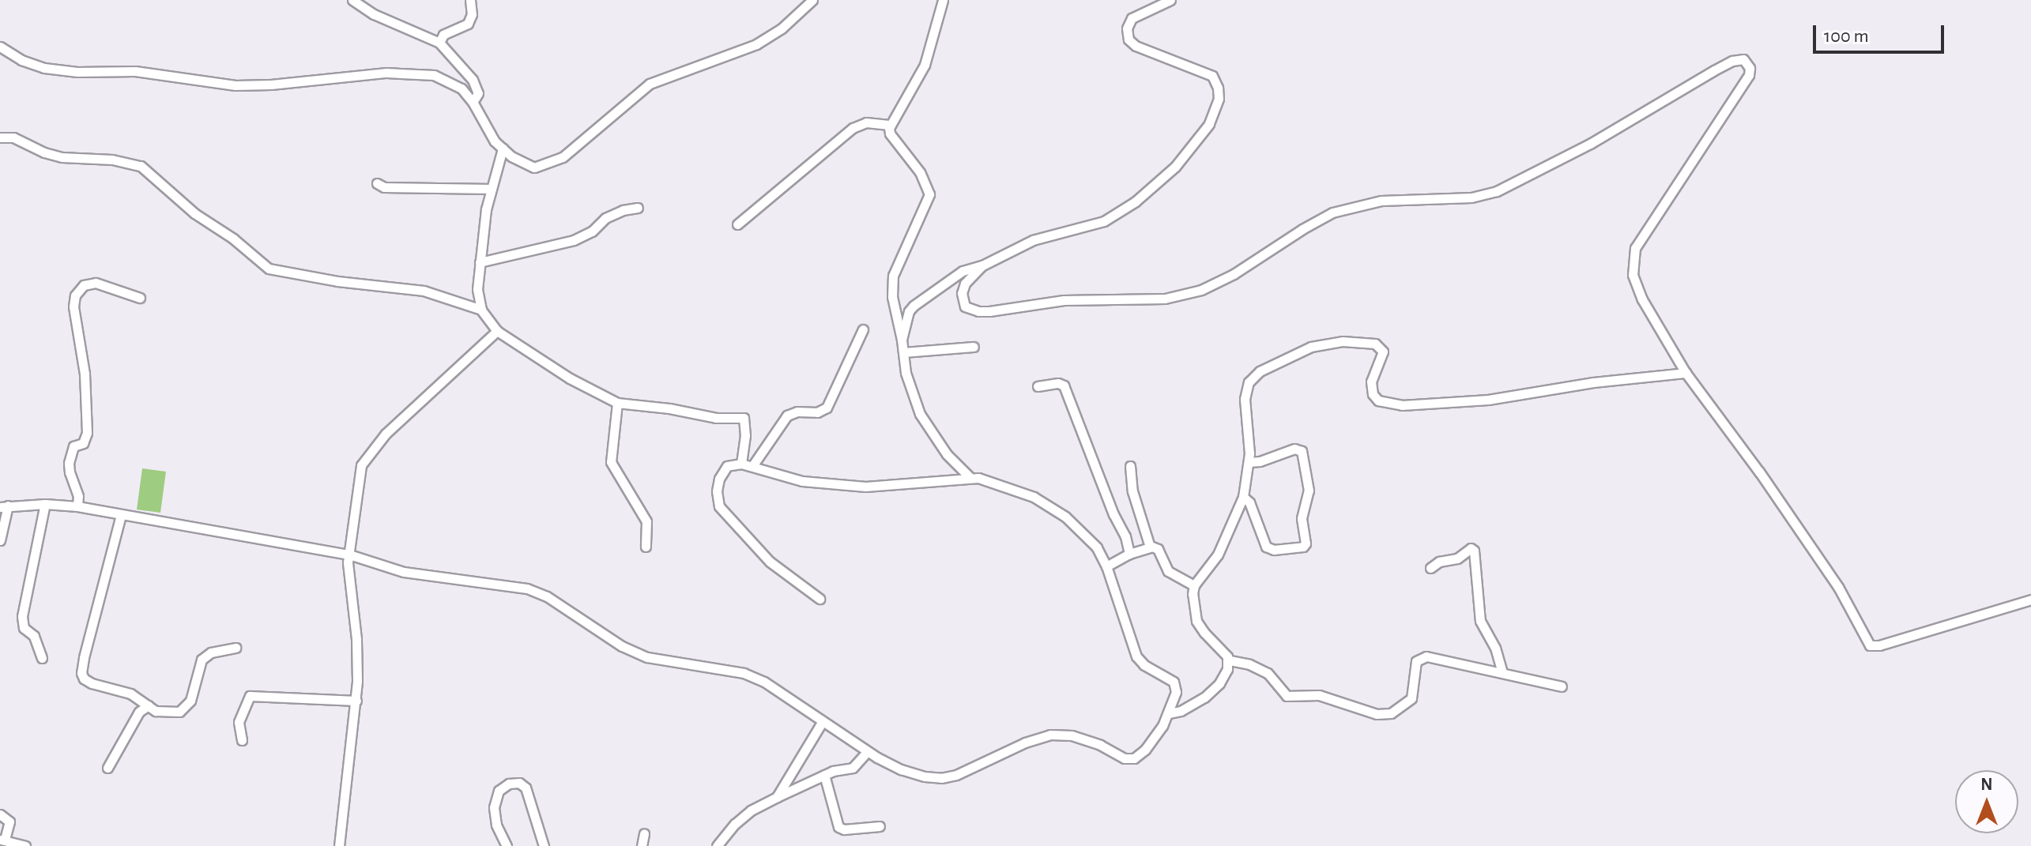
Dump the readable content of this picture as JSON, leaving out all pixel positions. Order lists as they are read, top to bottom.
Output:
{
  "scale_bar": "100 m",
  "north": "top"
}
